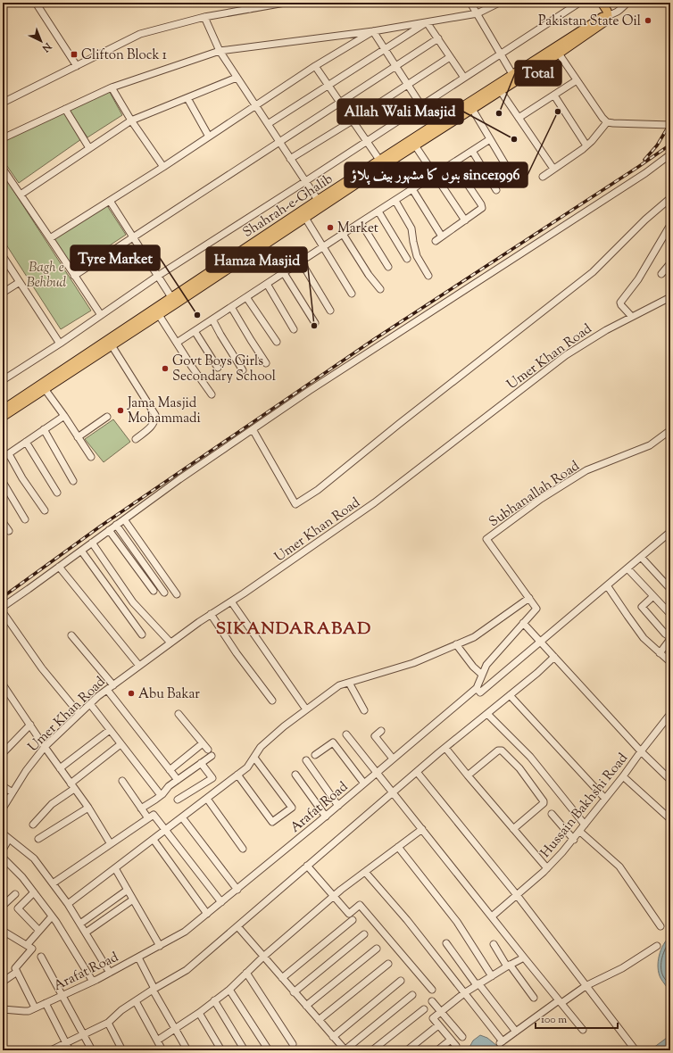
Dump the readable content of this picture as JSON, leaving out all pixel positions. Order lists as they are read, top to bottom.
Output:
{
  "streets": {
    "main road": ["Shahrah-e-Ghalib"],
    "street": [
      "Umer Khan Road",
      "Subhanallah Road",
      "Hussain Bakhshi Road",
      "Arafat Road"
    ]
  },
  "crossings": [
    ["Subhanallah Road", "Arafat Road"]
  ],
  "districts": ["SIKANDARABAD"],
  "parks": ["Bagh e Behbud"],
  "places": {
    "other": [
      "Pakistan State Oil",
      "بنوں کا مشہور بیف پلاؤ since1996",
      "Total",
      "Allah Wali Masjid",
      "Market",
      "Tyre Market",
      "Hamza Masjid",
      "Govt Boys Girls Secondary School",
      "Jama Masjid Mohammadi",
      "Abu Bakar"
    ],
    "transit": ["Clifton Block 1"]
  },
  "scale_bar": "100 m",
  "north": "bottom right"
}
